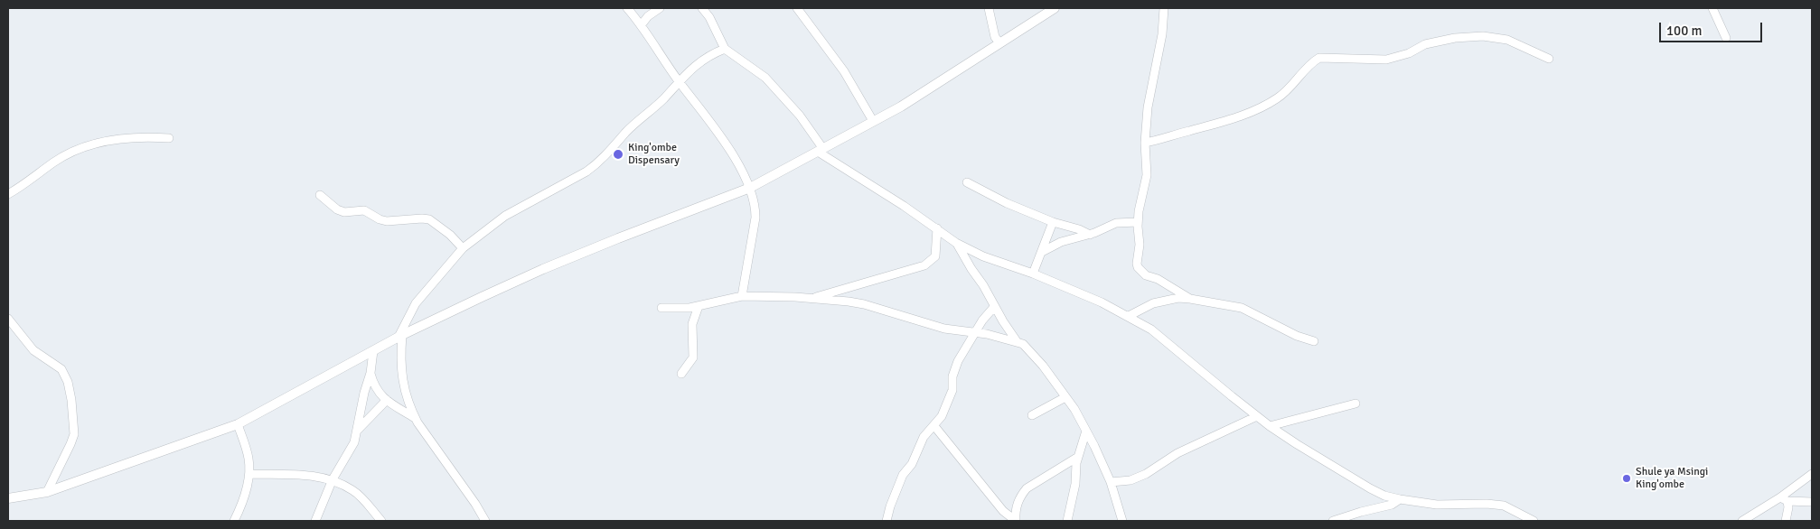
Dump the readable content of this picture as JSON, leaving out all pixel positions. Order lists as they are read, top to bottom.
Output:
{
  "places": ["King'ombe Dispensary", "Shule ya Msingi King'ombe"],
  "scale_bar": "100 m"
}
